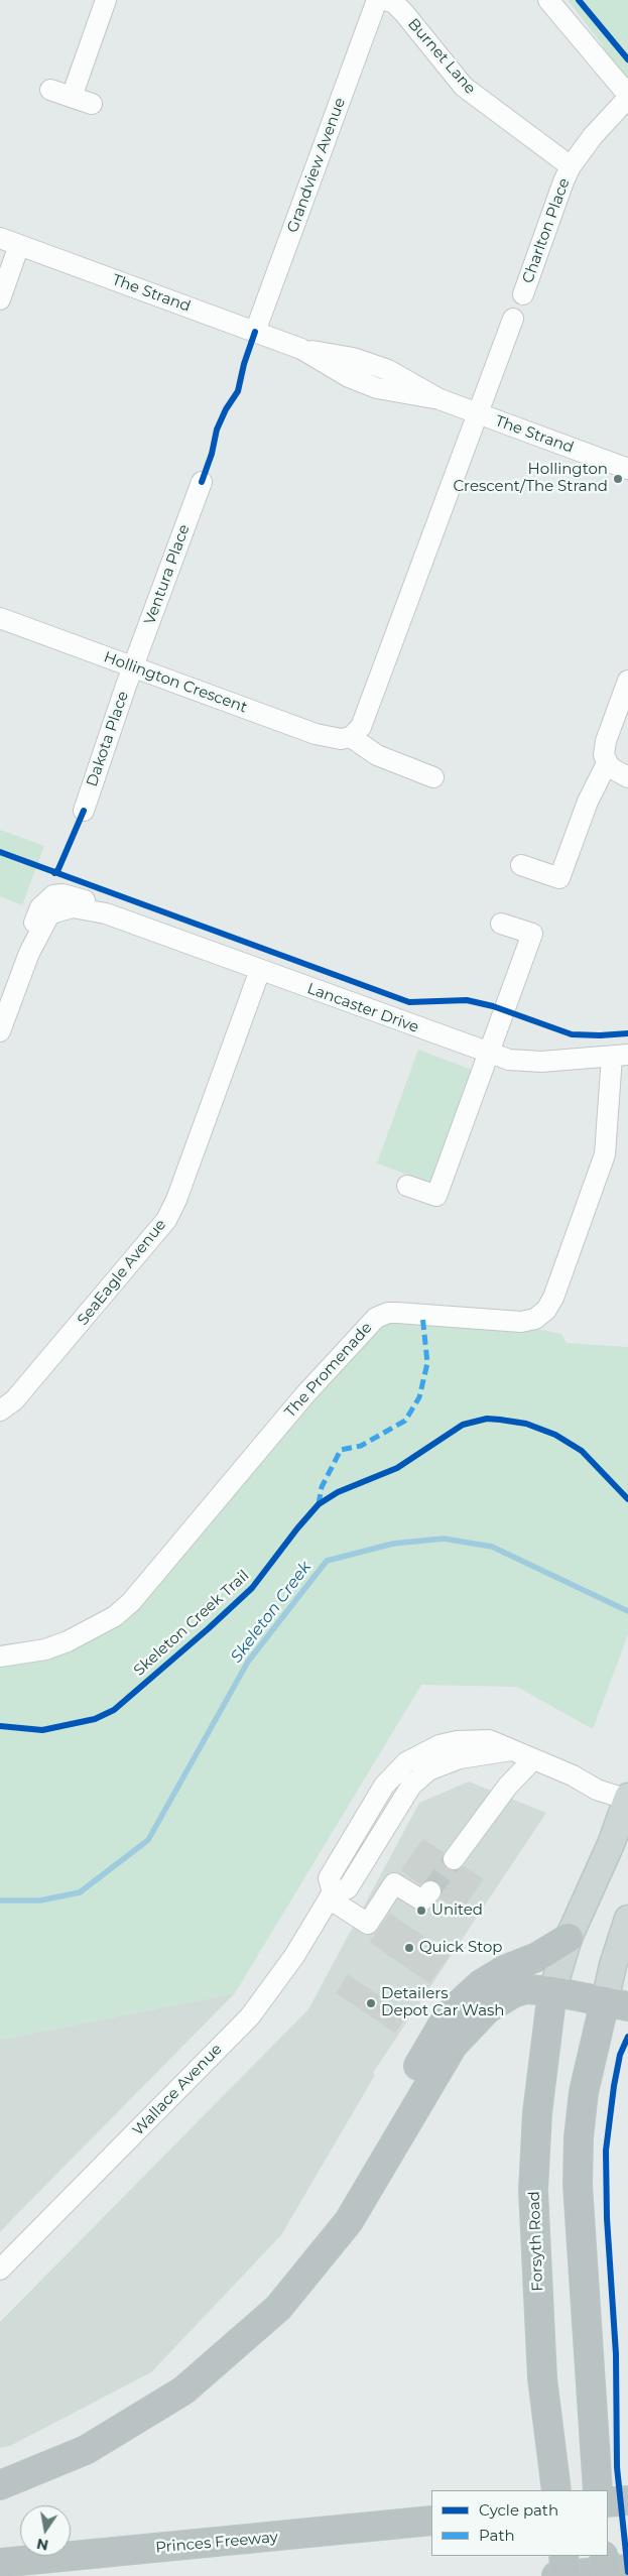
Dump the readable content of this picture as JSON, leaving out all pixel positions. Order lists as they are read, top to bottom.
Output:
{
  "streets": {
    "highway": ["Forsyth Road", "Princes Freeway"],
    "street": [
      "Burnet Lane",
      "Grandview Avenue",
      "Charlton Place",
      "The Strand",
      "Ventura Place",
      "Hollington Crescent",
      "Dakota Place",
      "Lancaster Drive",
      "SeaEagle Avenue",
      "The Promenade",
      "Wallace Avenue"
    ],
    "cycle path": ["Skeleton Creek Trail"]
  },
  "crossings": [
    ["Burnet Lane", "Charlton Place"],
    ["Grandview Avenue", "The Strand"],
    ["Ventura Place", "Hollington Crescent"],
    ["Ventura Place", "Dakota Place"],
    ["Hollington Crescent", "Dakota Place"],
    ["Lancaster Drive", "SeaEagle Avenue"],
    ["Lancaster Drive", "The Promenade"]
  ],
  "water": ["Skeleton Creek"],
  "places": [
    "Hollington Crescent/The Strand",
    "United",
    "Quick Stop",
    "Detailers Depot Car Wash"
  ],
  "legend": ["Cycle path", "Path"],
  "north": "bottom"
}
